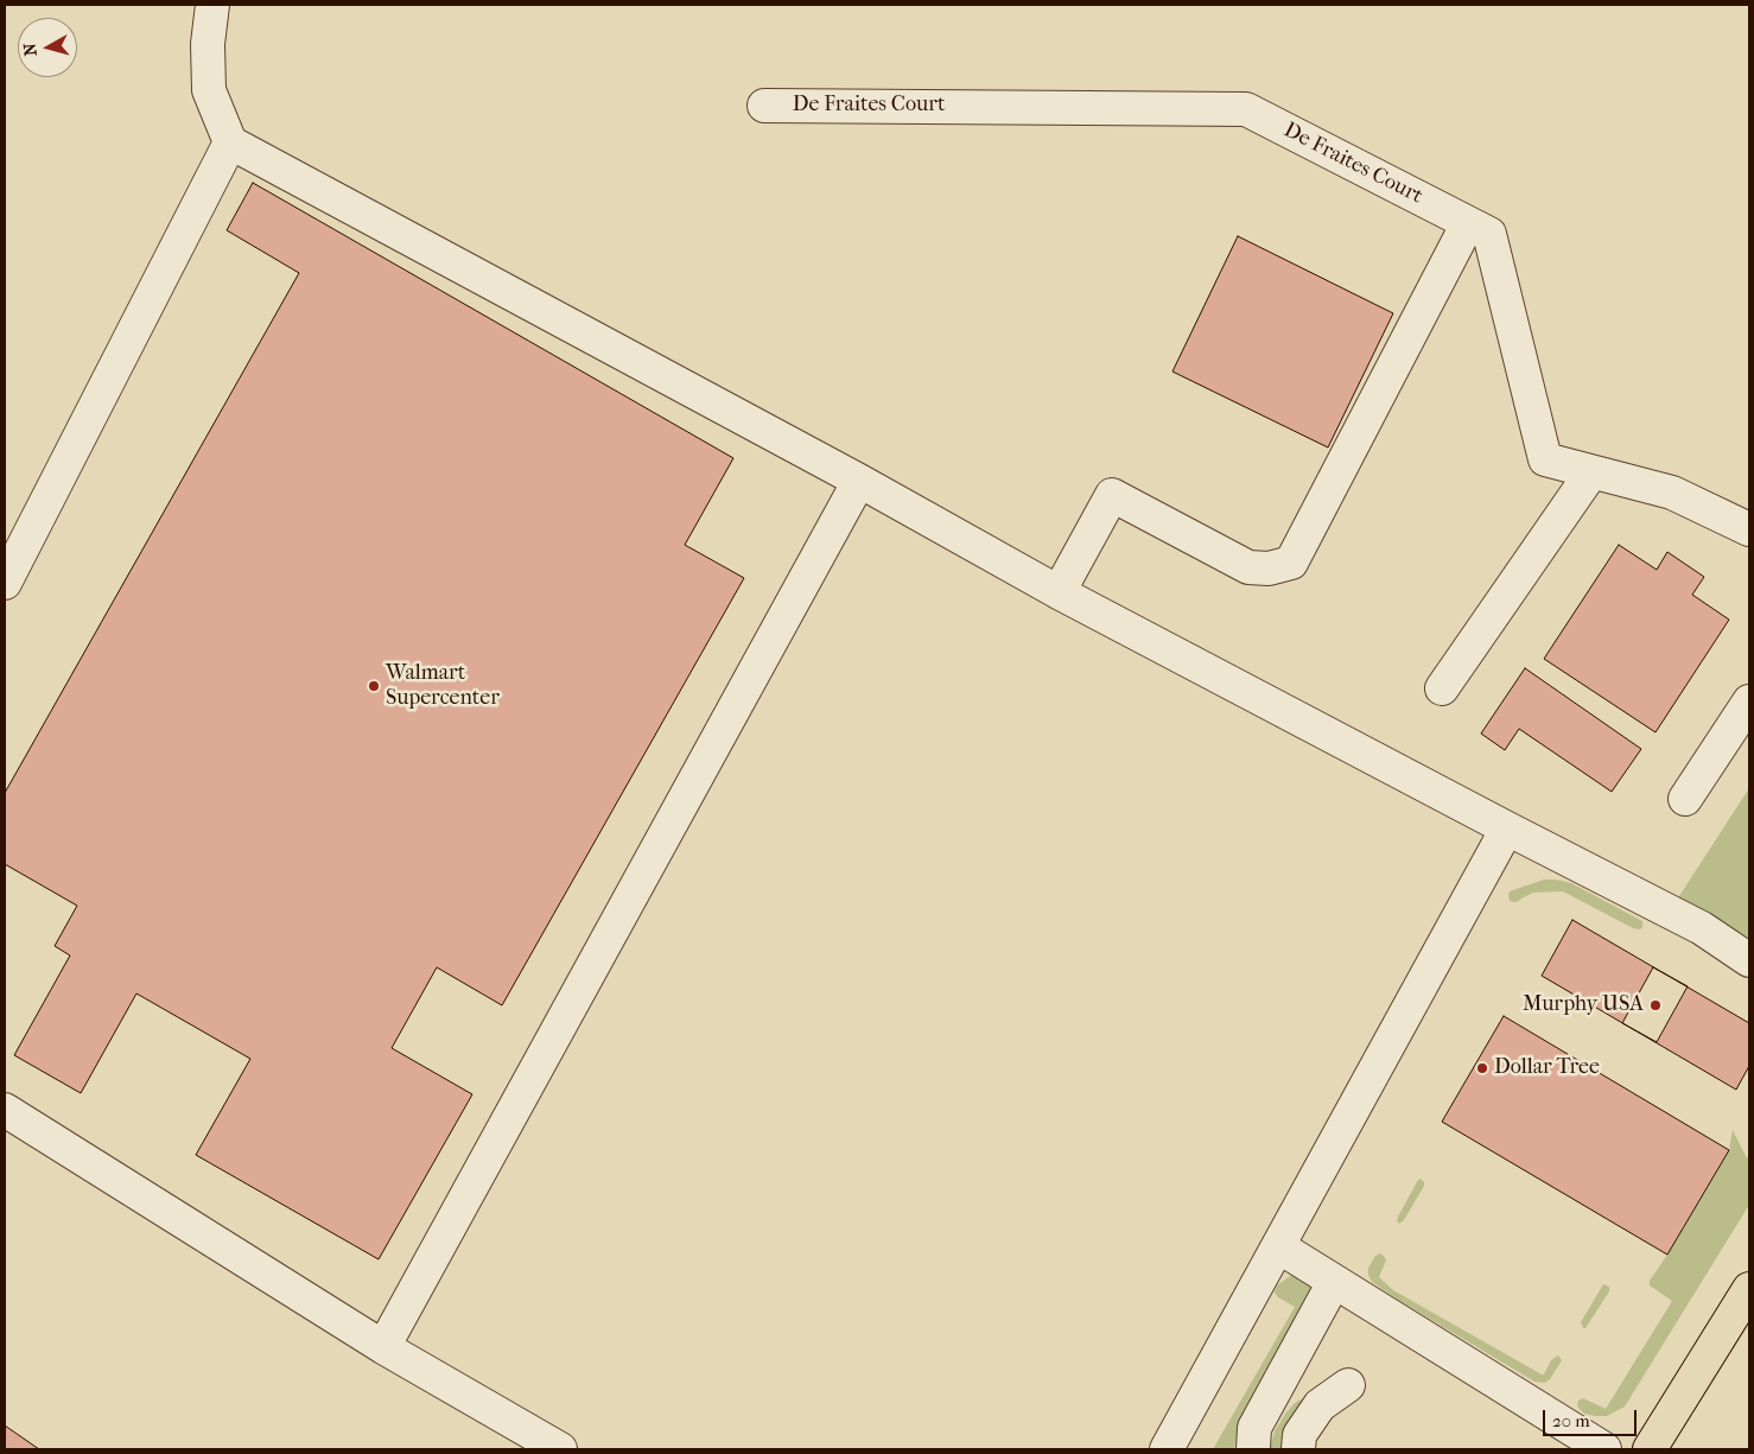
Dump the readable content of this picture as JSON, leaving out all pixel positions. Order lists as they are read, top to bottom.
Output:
{
  "streets": {
    "street": ["De Fraites Court"]
  },
  "places": ["Walmart Supercenter", "Murphy USA", "Dollar Tree"],
  "scale_bar": "20 m",
  "north": "left"
}
